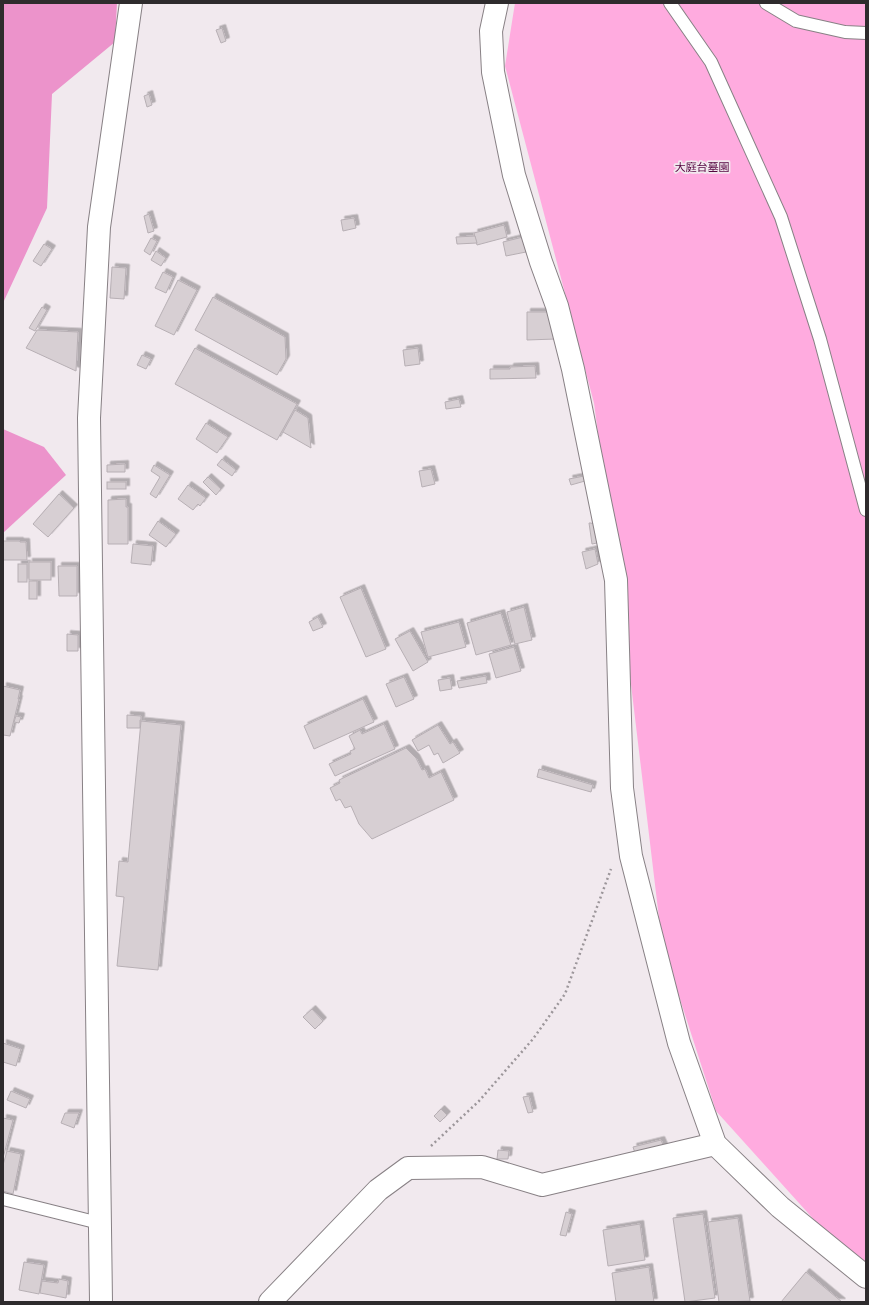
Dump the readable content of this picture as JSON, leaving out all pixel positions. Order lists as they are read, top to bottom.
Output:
{
  "parks": ["大庭台墓園"]
}
